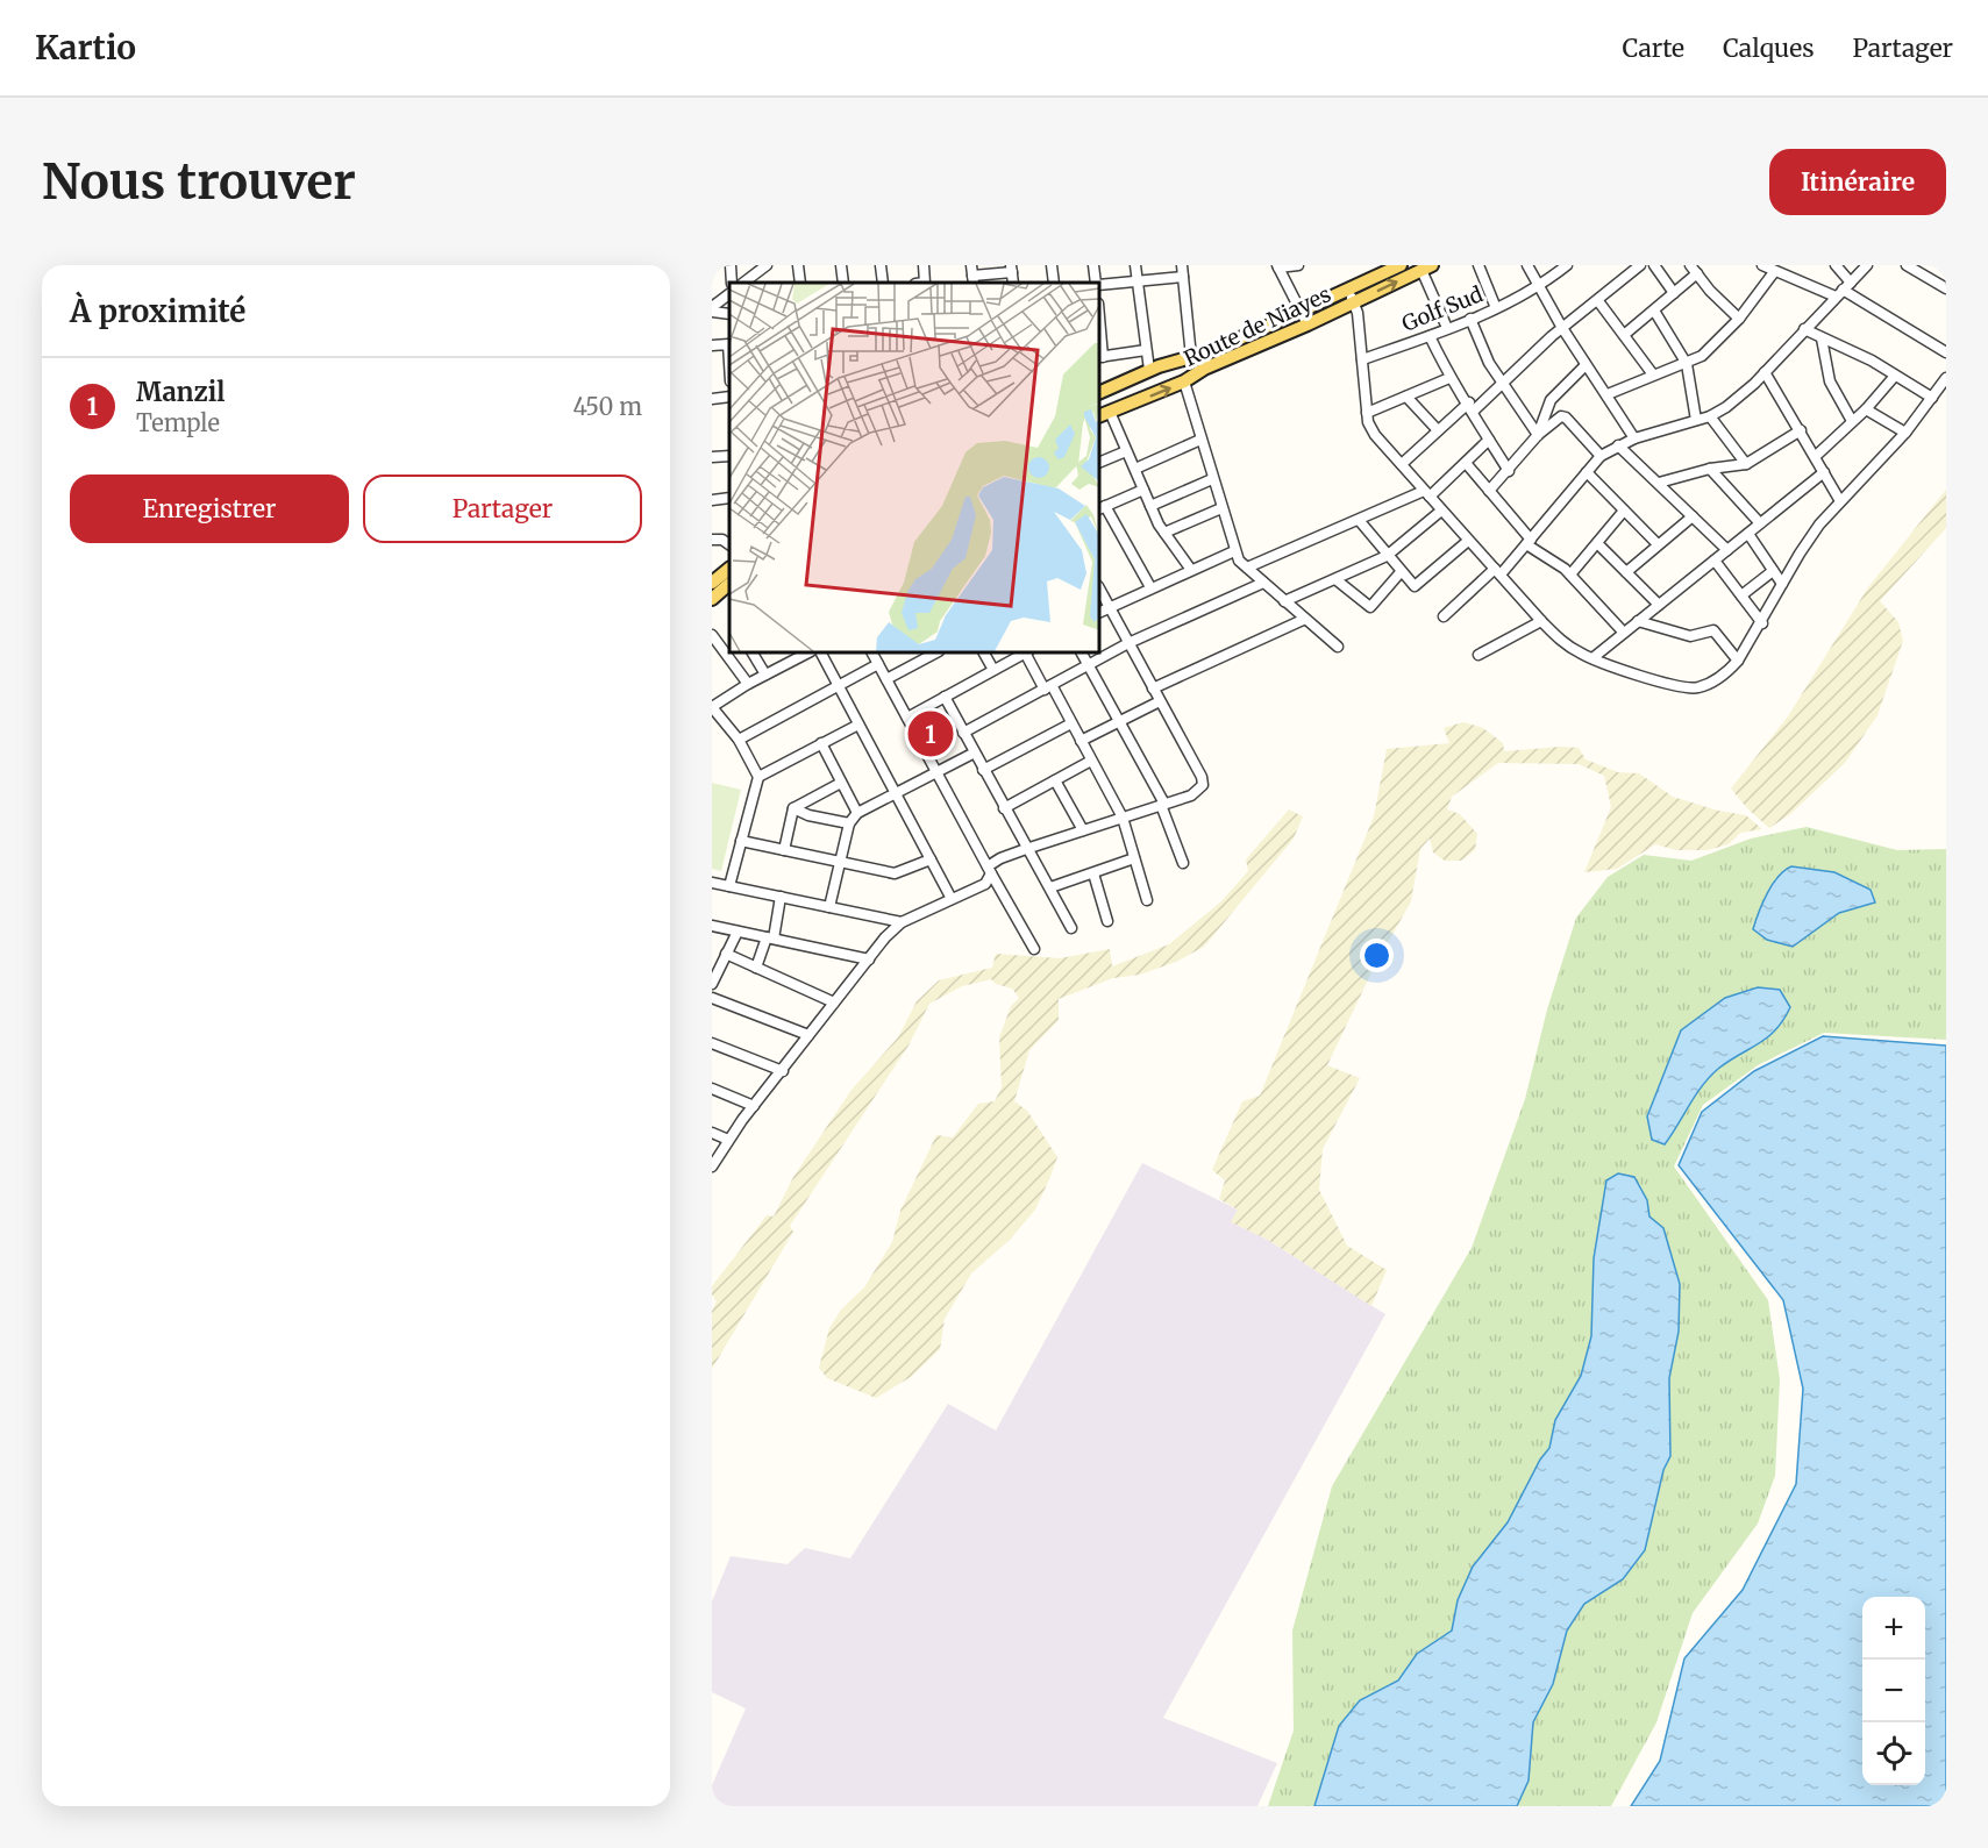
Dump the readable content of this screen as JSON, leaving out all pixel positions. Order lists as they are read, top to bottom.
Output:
{
  "streets": {
    "main road": ["Route de Niayes"],
    "street": ["Golf Sud"]
  },
  "page": {
    "header": "Kartio",
    "nav": ["Carte", "Calques", "Partager"],
    "buttons": [
      "Itinéraire",
      ["Enregistrer", "Partager"]
    ],
    "title": "Nous trouver",
    "heading": "À proximité",
    "list": [
      {
        "mark": "1",
        "name": "Manzil",
        "note": "Temple",
        "value": "450 m"
      }
    ],
    "pins": "1",
    "map_buttons": ["+", "−"]
  }
}
